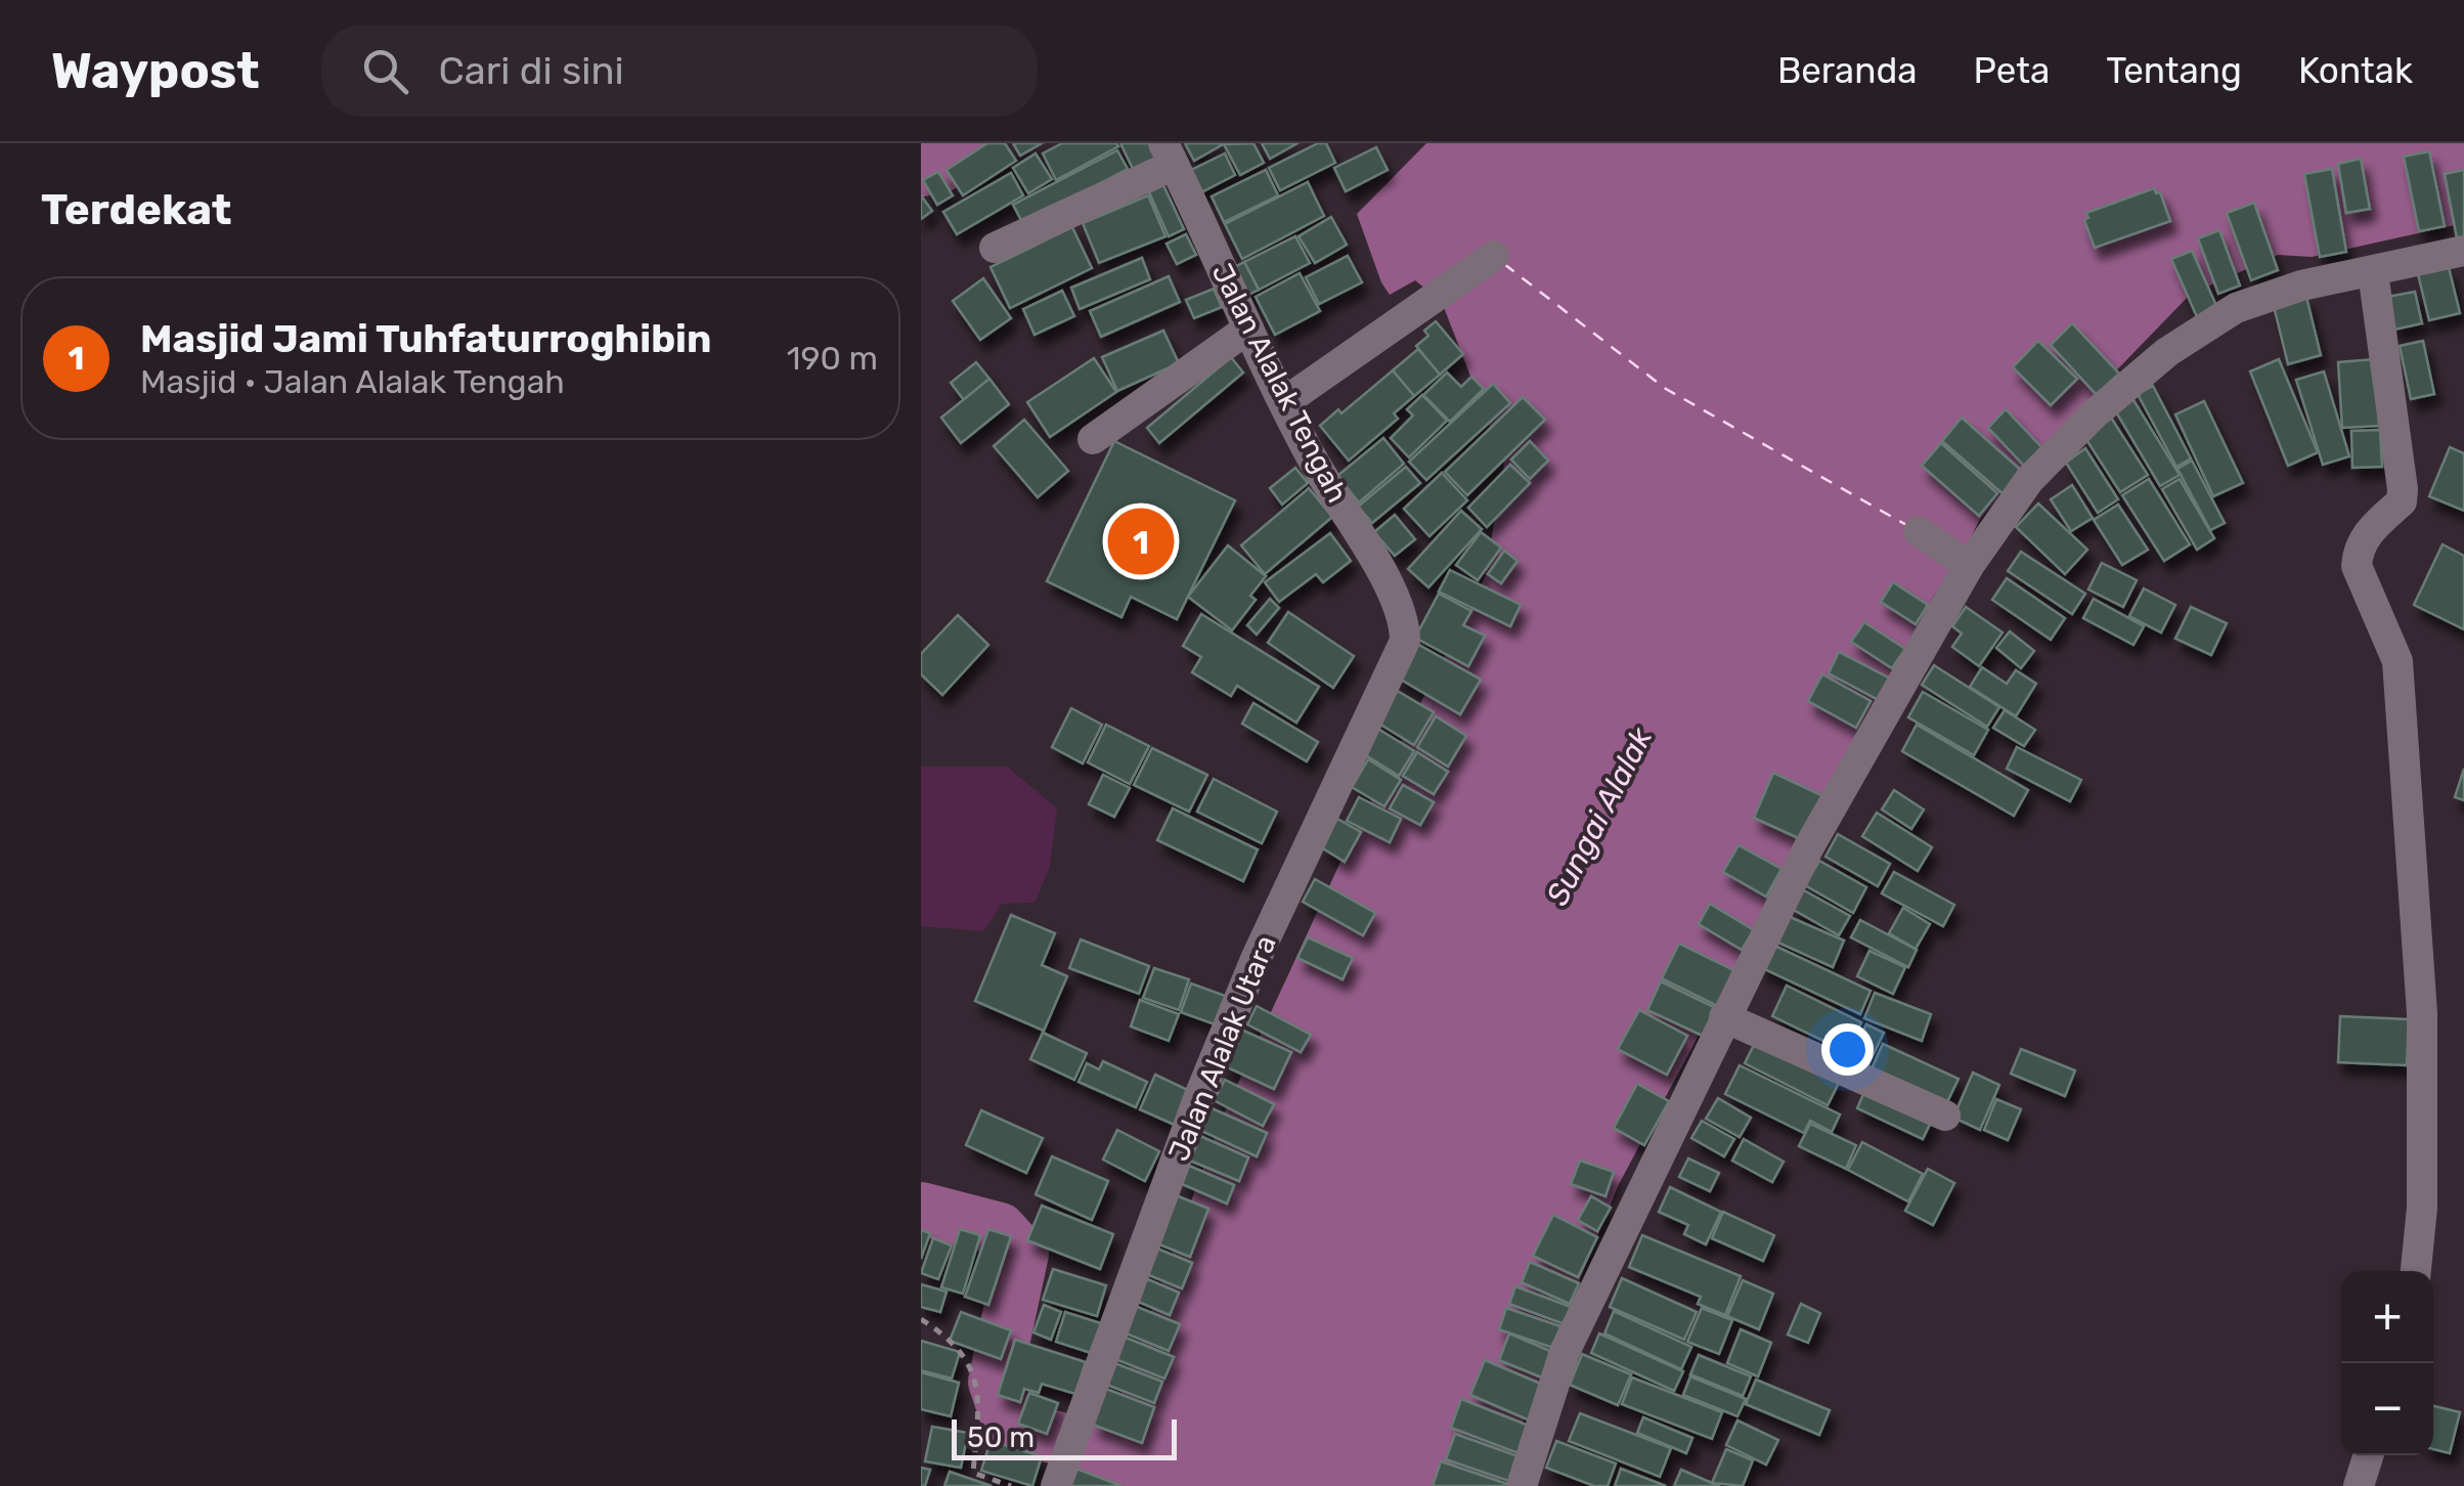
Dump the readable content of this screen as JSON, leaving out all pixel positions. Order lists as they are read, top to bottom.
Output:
{
  "streets": {
    "street": ["Jalan Alalak Tengah", "Jalan Alalak Utara"]
  },
  "crossings": [
    ["Jalan Alalak Tengah", "Jalan Alalak Utara"]
  ],
  "water": ["Sungai Alalak"],
  "scale_bar": "50 m",
  "page": {
    "header": "Waypost",
    "search": "Cari di sini",
    "nav": [
      "Beranda",
      "Peta",
      "Tentang",
      "Kontak"
    ],
    "heading": "Terdekat",
    "list": [
      {
        "mark": "1",
        "name": "Masjid Jami Tuhfaturroghibin",
        "note": "Masjid · Jalan Alalak Tengah",
        "value": "190 m"
      }
    ],
    "pins": "1",
    "map_buttons": ["+", "−"],
    "scale": "50 m"
  }
}
